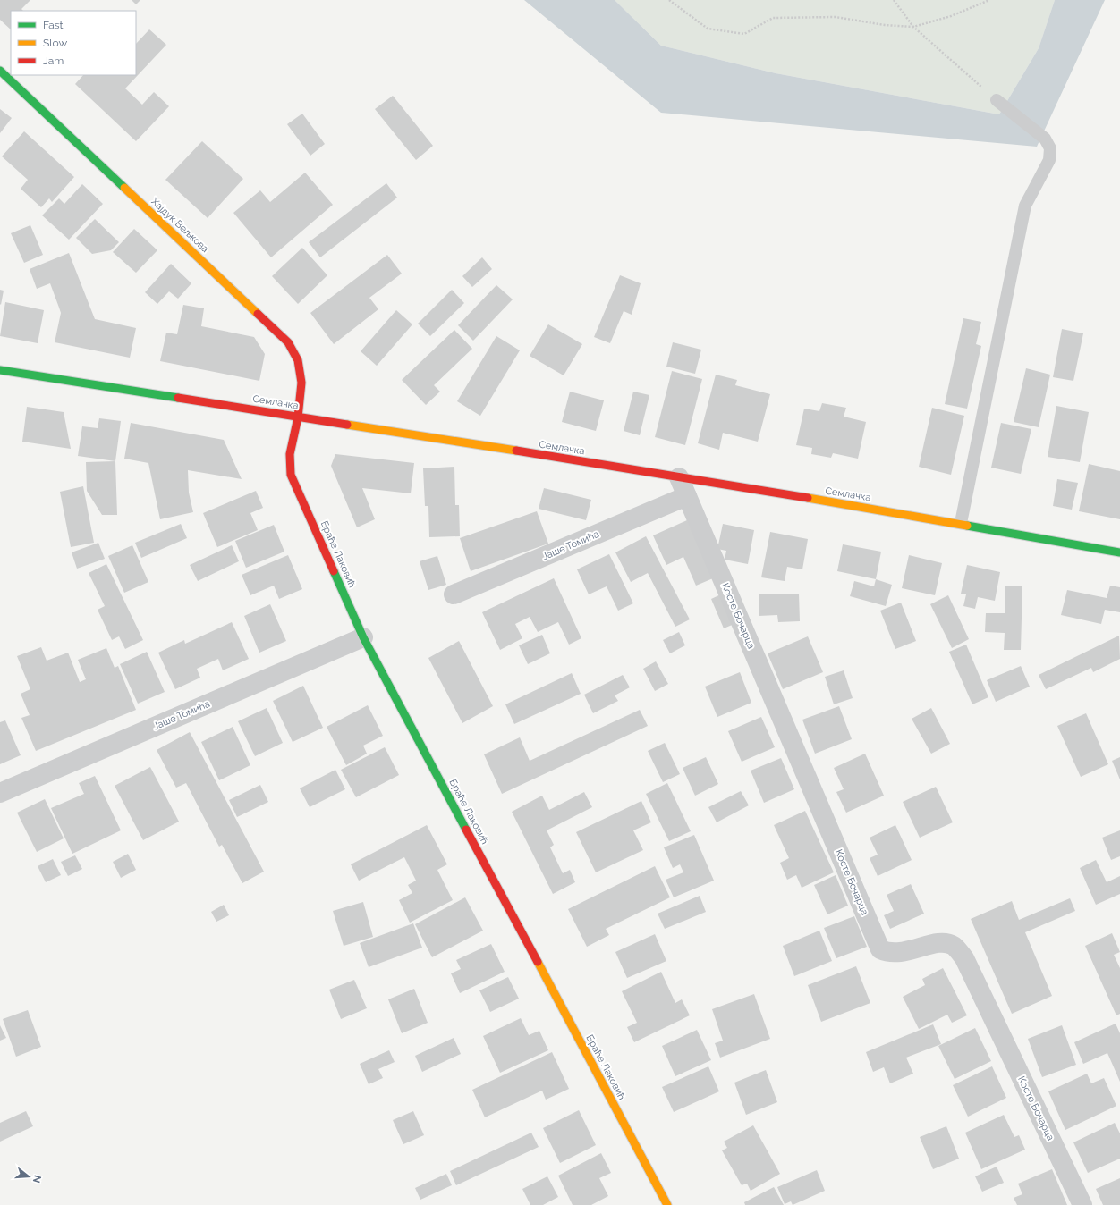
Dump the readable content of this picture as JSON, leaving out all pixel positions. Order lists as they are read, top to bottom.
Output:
{
  "streets": {
    "street": [
      "Хајдук Вељкова",
      "Семлачка",
      "Јаше Томића",
      "Браће Лаковић",
      "Косте Бочарца"
    ]
  },
  "crossings": [
    ["Хајдук Вељкова", "Семлачка"],
    ["Хајдук Вељкова", "Браће Лаковић"],
    ["Семлачка", "Браће Лаковић"],
    ["Семлачка", "Косте Бочарца"],
    ["Јаше Томића", "Браће Лаковић"],
    ["Јаше Томића", "Косте Бочарца"]
  ],
  "legend": ["Fast", "Slow", "Jam"],
  "north": "right"
}
